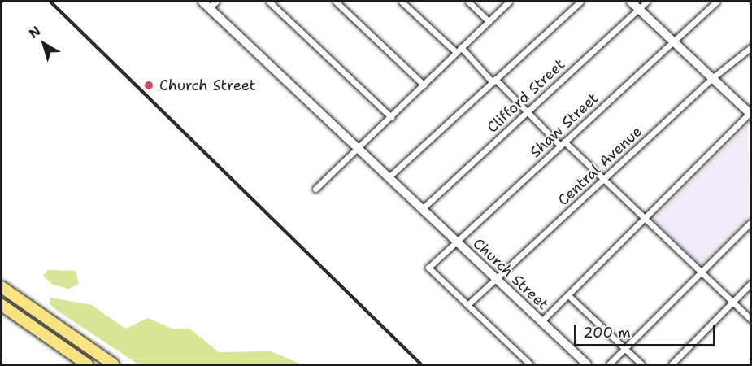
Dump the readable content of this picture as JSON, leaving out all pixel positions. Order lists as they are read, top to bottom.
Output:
{
  "streets": {
    "main road": ["Church Street"],
    "street": ["Clifford Street", "Shaw Street", "Central Avenue"]
  },
  "crossings": [
    ["Clifford Street", "Church Street"],
    ["Shaw Street", "Central Avenue"],
    ["Shaw Street", "Church Street"],
    ["Central Avenue", "Church Street"]
  ],
  "places": ["Church Street"],
  "scale_bar": "200 m",
  "north": "top left"
}
